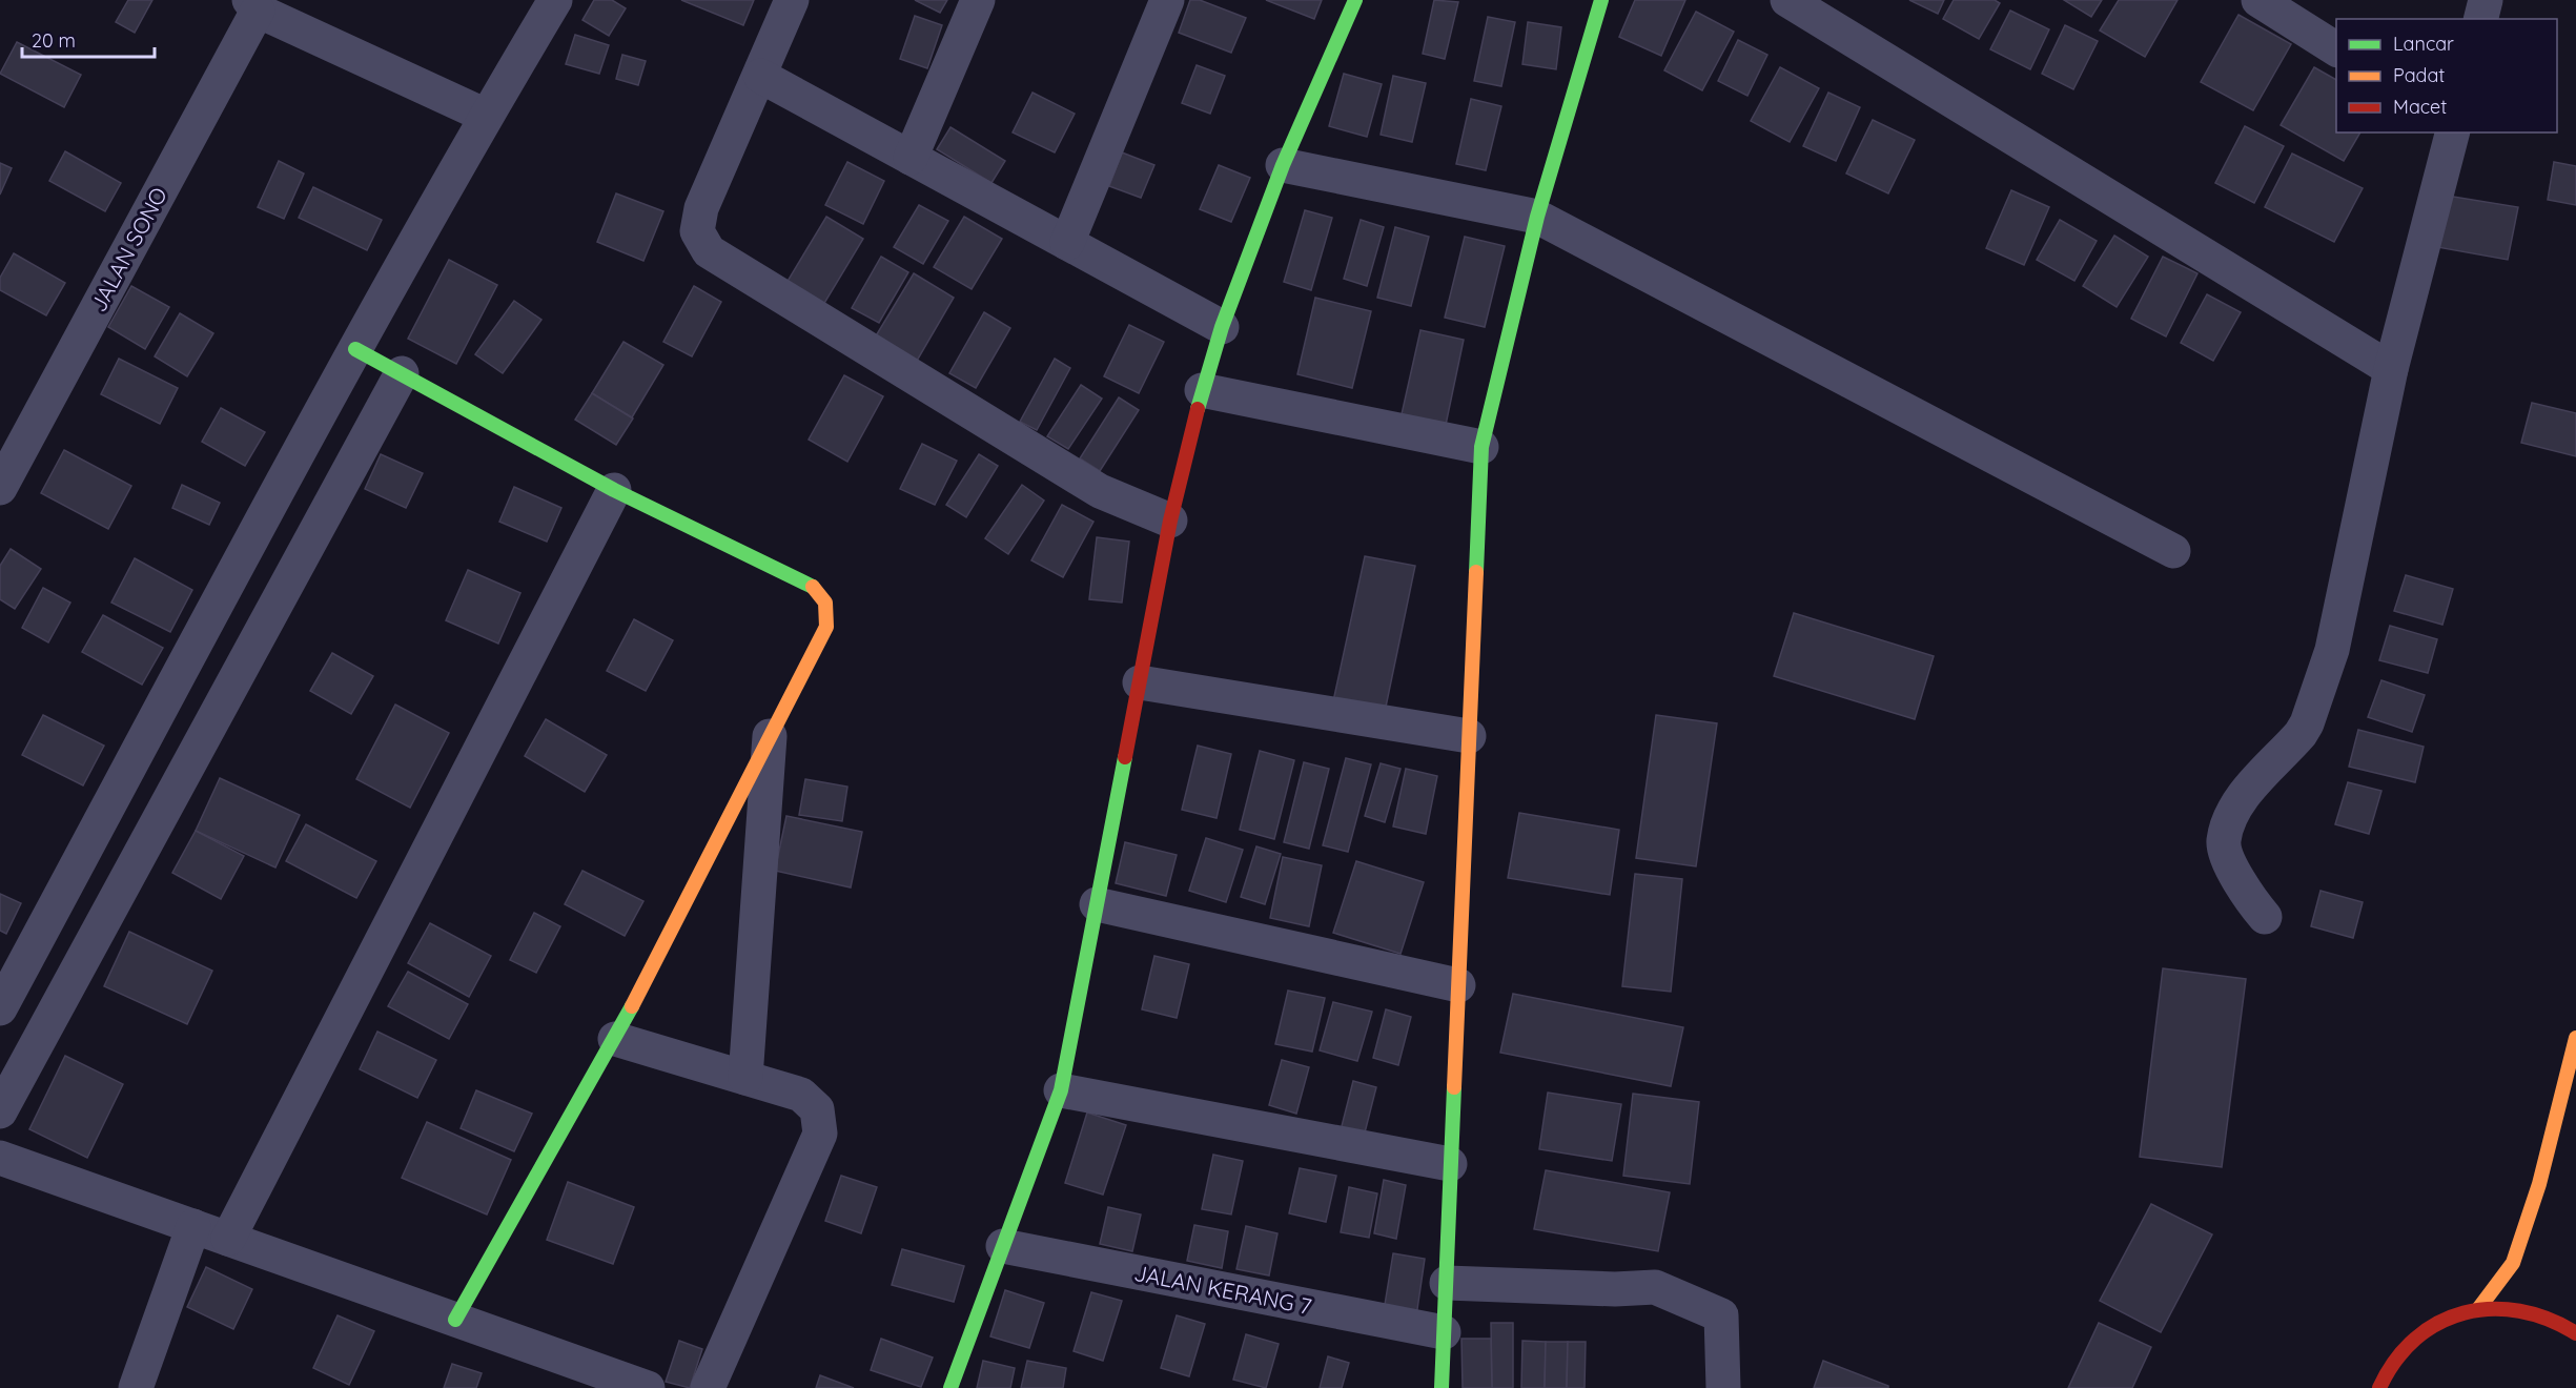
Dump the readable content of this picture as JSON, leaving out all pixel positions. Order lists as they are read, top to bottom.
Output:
{
  "streets": {
    "street": ["JALAN SONO", "JALAN KERANG 7"]
  },
  "legend": ["Lancar", "Padat", "Macet"],
  "scale_bar": "20 m"
}
